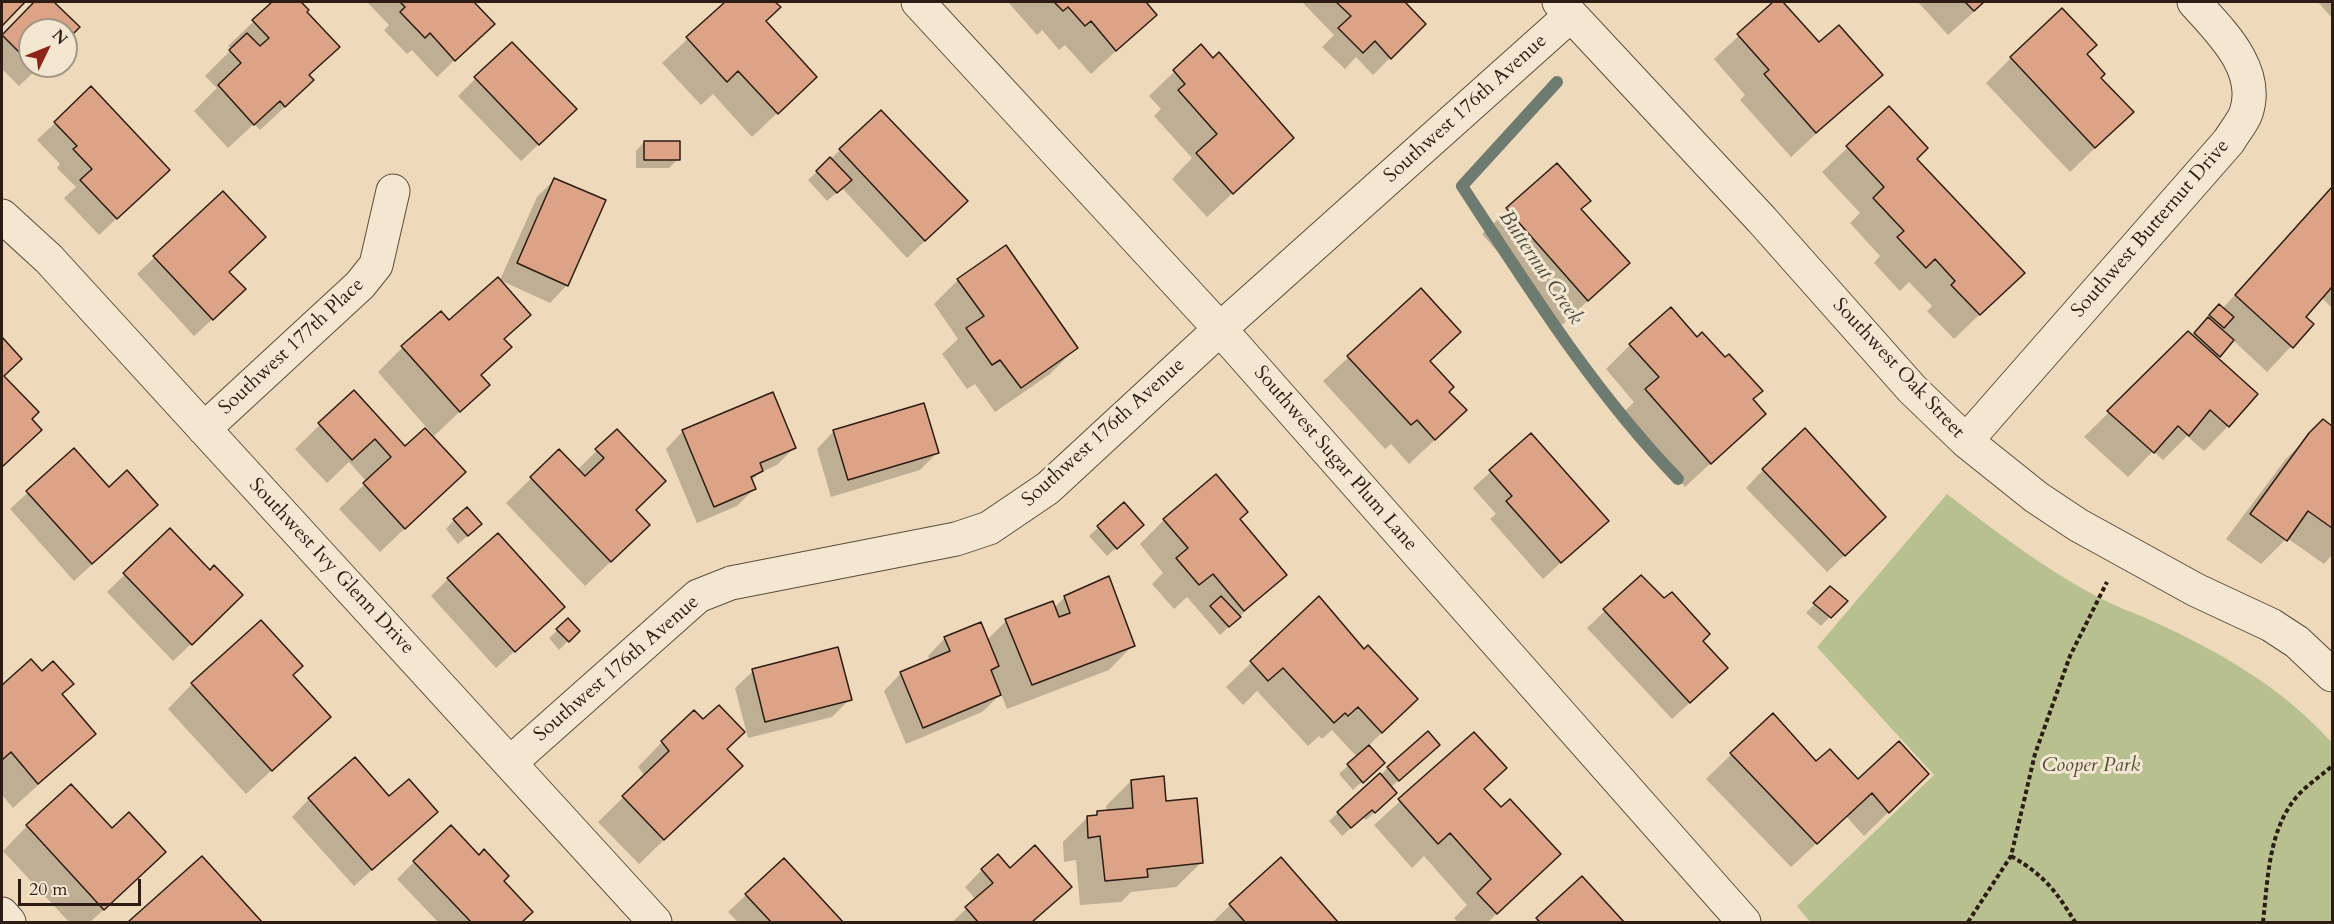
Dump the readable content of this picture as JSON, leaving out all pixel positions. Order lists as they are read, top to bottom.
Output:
{
  "streets": {
    "street": [
      "Southwest 176th Avenue",
      "Southwest Butternut Drive",
      "Southwest 177th Place",
      "Southwest Oak Street",
      "Southwest Sugar Plum Lane",
      "Southwest Ivy Glenn Drive"
    ]
  },
  "crossings": [
    ["Southwest 176th Avenue", "Southwest Oak Street"],
    ["Southwest 176th Avenue", "Southwest Sugar Plum Lane"],
    ["Southwest 176th Avenue", "Southwest Ivy Glenn Drive"],
    ["Southwest Butternut Drive", "Southwest Oak Street"],
    ["Southwest 177th Place", "Southwest Ivy Glenn Drive"]
  ],
  "water": ["Butternut Creek"],
  "parks": ["Cooper Park"],
  "scale_bar": "20 m",
  "north": "top right"
}
